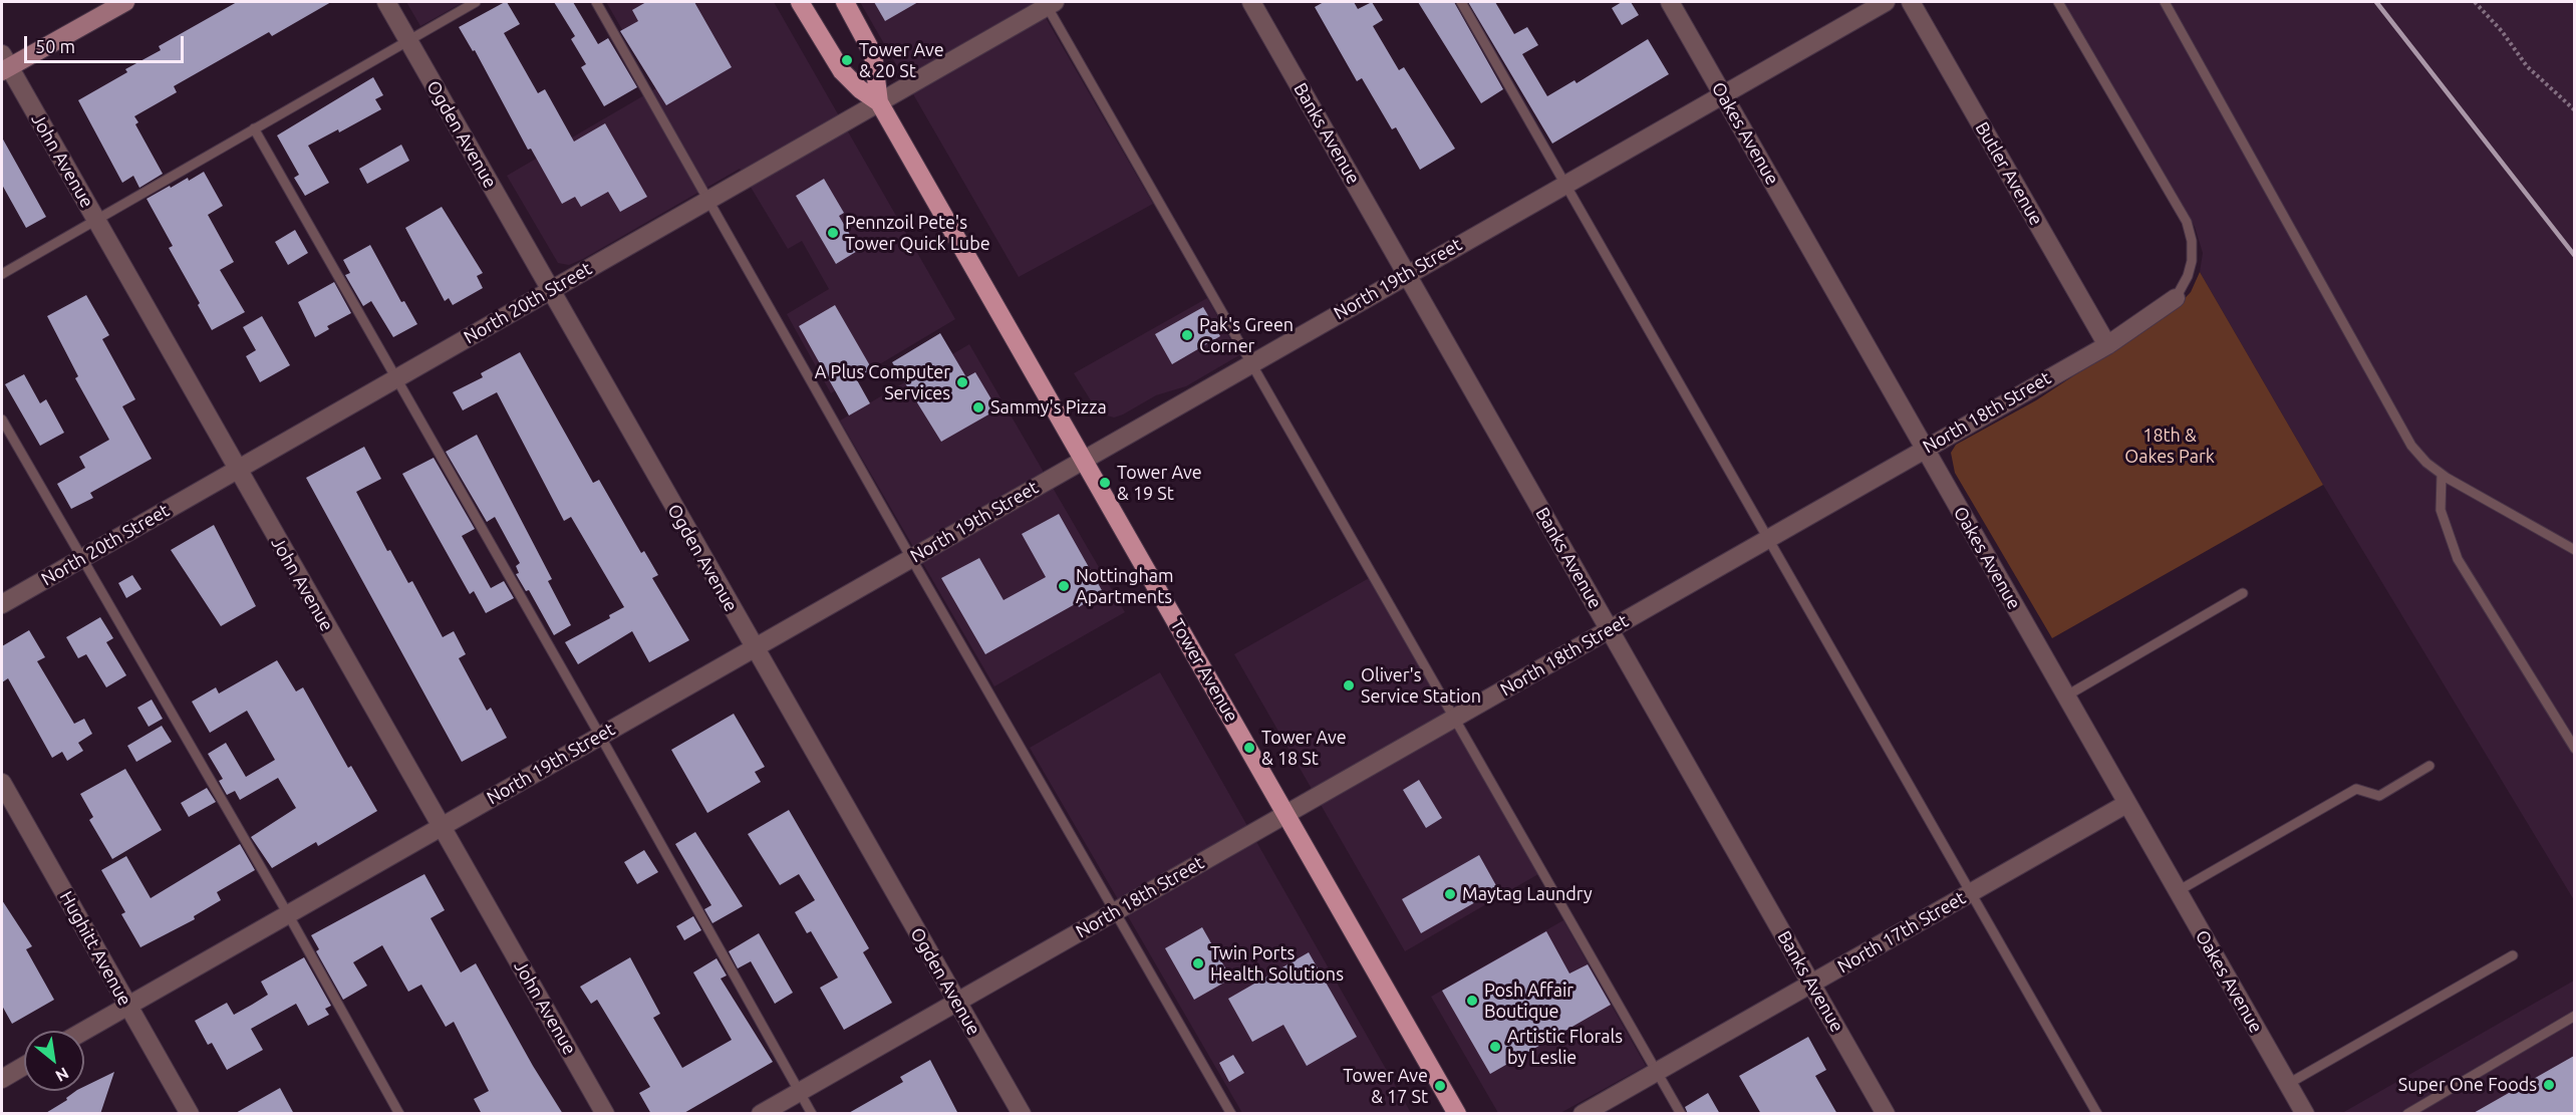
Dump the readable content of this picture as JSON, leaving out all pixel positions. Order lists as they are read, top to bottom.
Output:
{
  "streets": {
    "main road": ["Tower Avenue"],
    "street": [
      "Banks Avenue",
      "Oakes Avenue",
      "Ogden Avenue",
      "John Avenue",
      "Butler Avenue",
      "North 19th Street",
      "North 20th Street",
      "North 18th Street",
      "North 17th Street",
      "Hughitt Avenue"
    ]
  },
  "crossings": [
    ["Banks Avenue", "North 19th Street"],
    ["Banks Avenue", "North 18th Street"],
    ["Banks Avenue", "North 17th Street"],
    ["Oakes Avenue", "North 19th Street"],
    ["Oakes Avenue", "North 18th Street"],
    ["Oakes Avenue", "North 17th Street"],
    ["Ogden Avenue", "North 19th Street"],
    ["Ogden Avenue", "North 20th Street"],
    ["Ogden Avenue", "North 18th Street"],
    ["John Avenue", "North 19th Street"],
    ["John Avenue", "North 20th Street"],
    ["Butler Avenue", "North 18th Street"],
    ["North 19th Street", "Tower Avenue"],
    ["North 19th Street", "Hughitt Avenue"],
    ["North 20th Street", "Tower Avenue"],
    ["North 18th Street", "Tower Avenue"]
  ],
  "parks": ["18th & Oakes Park"],
  "places": [
    "Tower Ave & 20 St",
    "Pennzoil Pete's Tower Quick Lube",
    "Pak's Green Corner",
    "A Plus Computer Services",
    "Sammy's Pizza",
    "Tower Ave & 19 St",
    "Nottingham Apartments",
    "Oliver's Service Station",
    "Tower Ave & 18 St",
    "Maytag Laundry",
    "Twin Ports Health Solutions",
    "Posh Affair Boutique",
    "Artistic Florals by Leslie",
    "Super One Foods",
    "Tower Ave & 17 St"
  ],
  "scale_bar": "50 m",
  "north": "bottom right"
}
